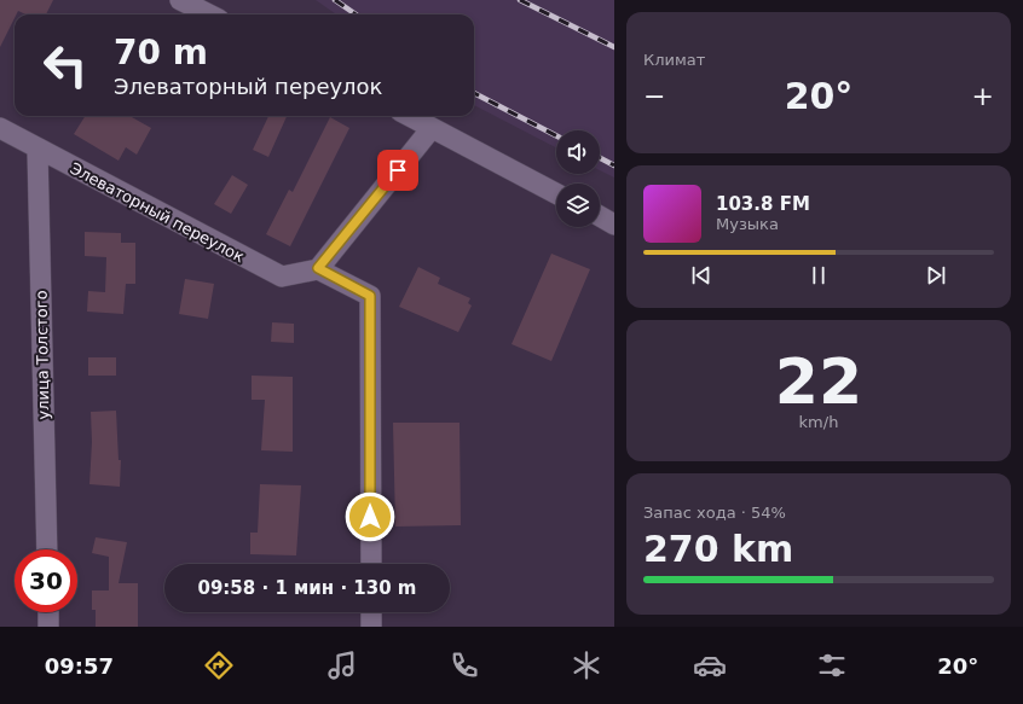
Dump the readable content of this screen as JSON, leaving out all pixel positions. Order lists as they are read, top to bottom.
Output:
{
  "streets": {
    "street": ["Элеваторный переулок", "улица Толстого"]
  },
  "crossings": [
    ["Элеваторный переулок", "улица Толстого"]
  ],
  "page": {
    "tile": [
      "Климат",
      ["22", "km/h"],
      ["Запас хода · 54%", "270 km"]
    ],
    "turn": ["70 m", "Элеваторный переулок"],
    "heat": ["−", "20°", "+"],
    "song": ["103.8 FM", "Музыка"],
    "limit": "30",
    "trip": "09:58 · 1 мин · 130 m",
    "tabs": ["09:57", "20°"]
  }
}
